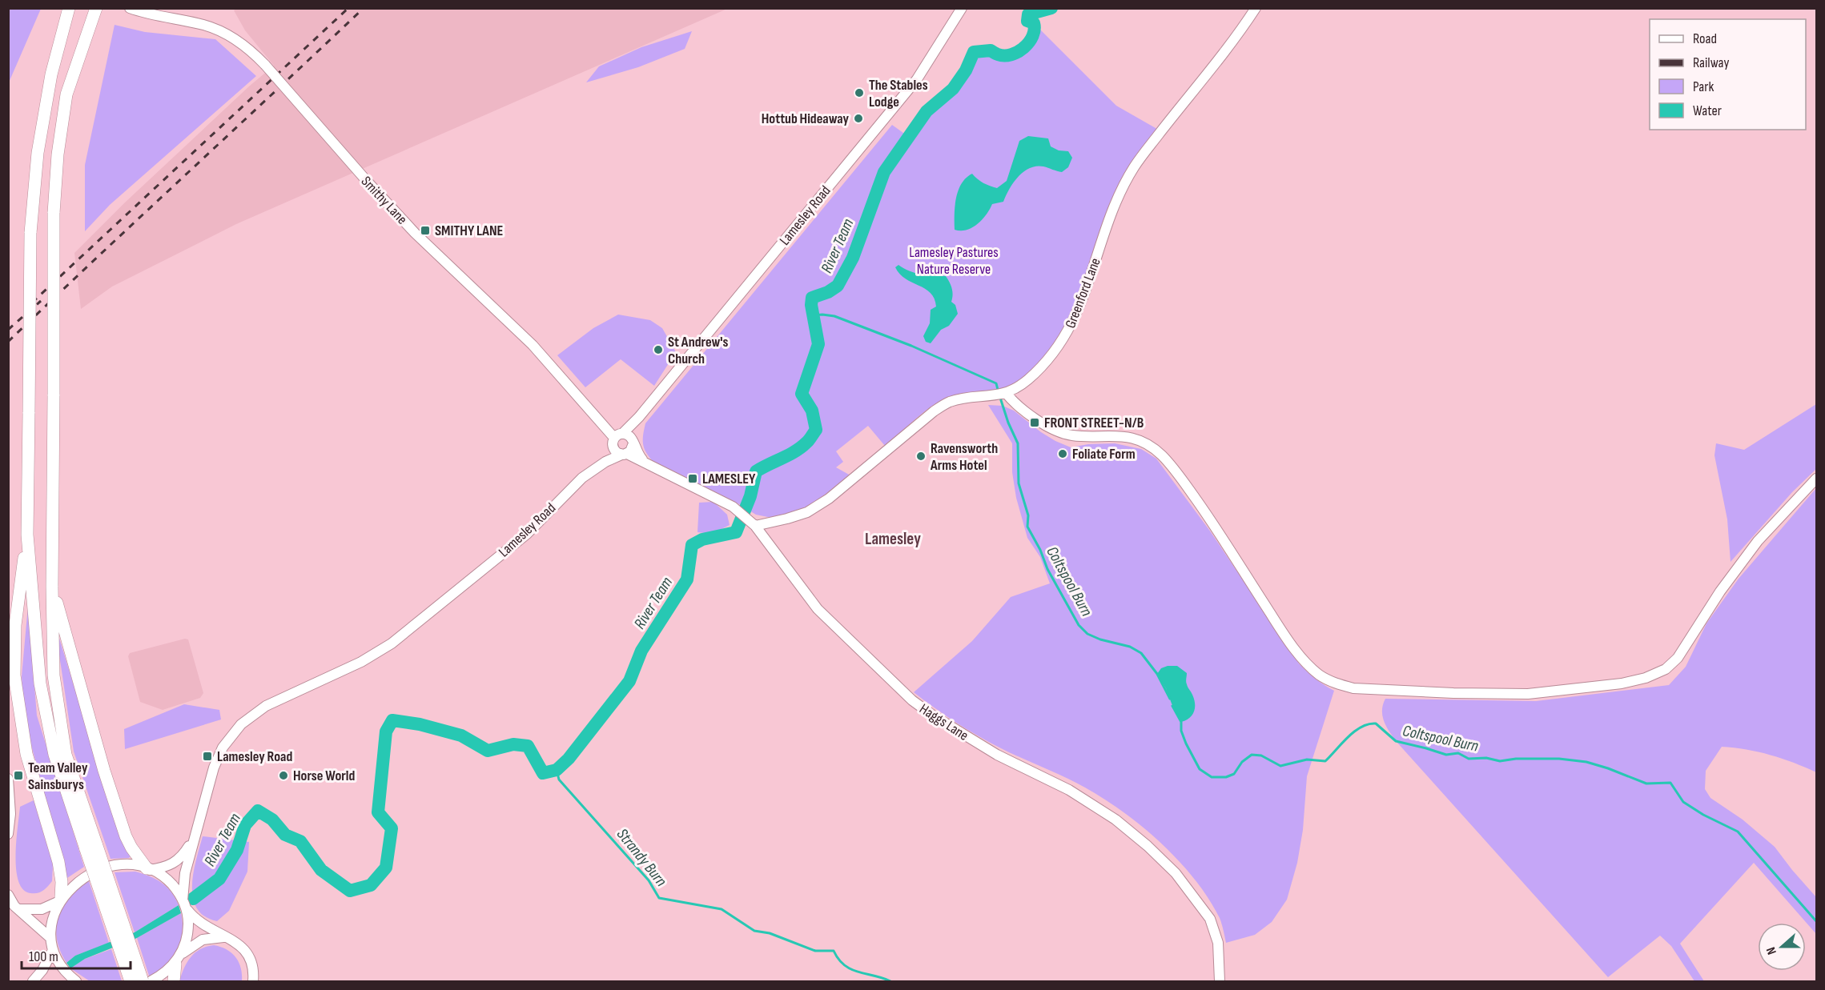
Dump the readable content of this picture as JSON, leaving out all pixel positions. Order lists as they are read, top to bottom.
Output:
{
  "streets": {
    "street": [
      "Smithy Lane",
      "Lamesley Road",
      "Greenford Lane",
      "Haggs Lane"
    ]
  },
  "crossings": [
    ["Smithy Lane", "Lamesley Road"],
    ["Smithy Lane", "Haggs Lane"],
    ["Lamesley Road", "Haggs Lane"],
    ["Greenford Lane", "Haggs Lane"]
  ],
  "districts": ["Lamesley"],
  "water": ["River Team", "Coltspool Burn", "Strandy Burn"],
  "parks": ["Lamesley Pastures Nature Reserve"],
  "places": {
    "other": [
      "The Stables Lodge",
      "Hottub Hideaway",
      "St Andrew's Church",
      "Foliate Form",
      "Ravensworth Arms Hotel",
      "Horse World"
    ],
    "transit": [
      "SMITHY LANE",
      "FRONT STREET-N/B",
      "LAMESLEY",
      "Lamesley Road",
      "Team Valley Sainsburys"
    ]
  },
  "legend": [
    "Road",
    "Railway",
    "Park",
    "Water"
  ],
  "scale_bar": "100 m",
  "north": "left"
}
